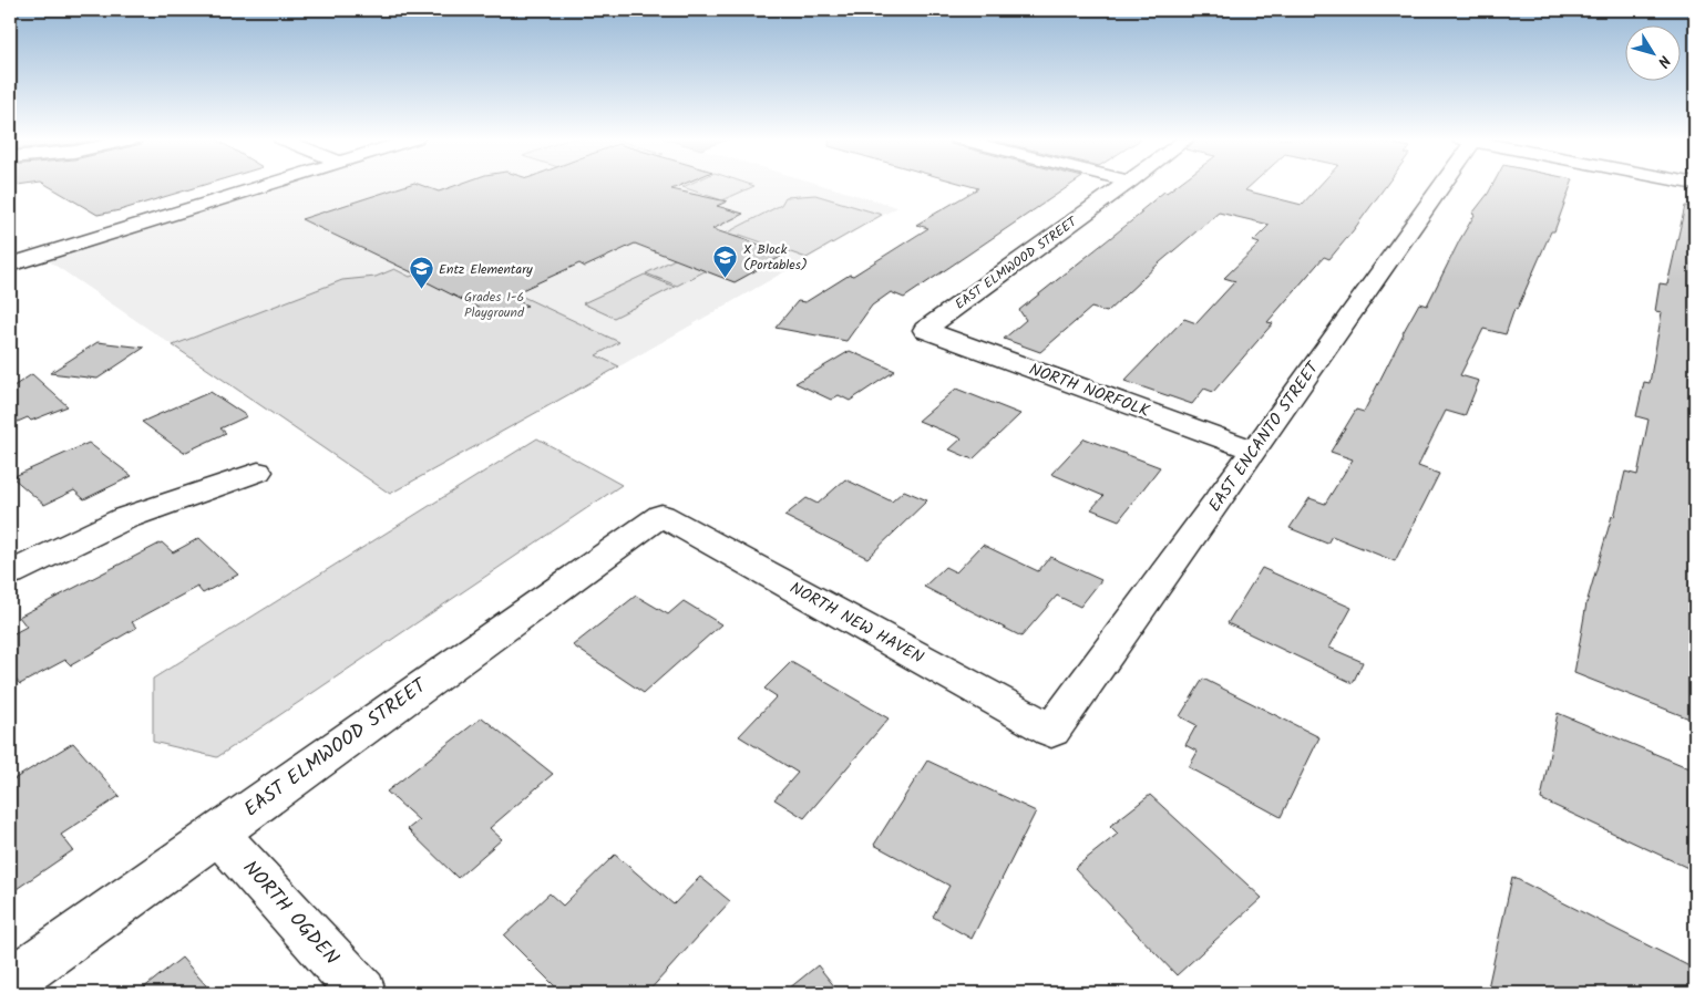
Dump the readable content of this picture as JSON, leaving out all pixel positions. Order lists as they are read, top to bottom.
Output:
{
  "streets": {
    "street": [
      "EAST ELMWOOD STREET",
      "NORTH NORFOLK",
      "EAST ENCANTO STREET",
      "NORTH NEW HAVEN",
      "NORTH OGDEN"
    ]
  },
  "crossings": [
    ["EAST ELMWOOD STREET", "NORTH NORFOLK"],
    ["EAST ELMWOOD STREET", "NORTH NEW HAVEN"],
    ["EAST ELMWOOD STREET", "NORTH OGDEN"],
    ["NORTH NORFOLK", "EAST ENCANTO STREET"],
    ["EAST ENCANTO STREET", "NORTH NEW HAVEN"]
  ],
  "parks": ["Grades 1-6 Playground"],
  "places": {
    "school or university": ["X Block (Portables)", "Entz Elementary"]
  },
  "north": "bottom right"
}
